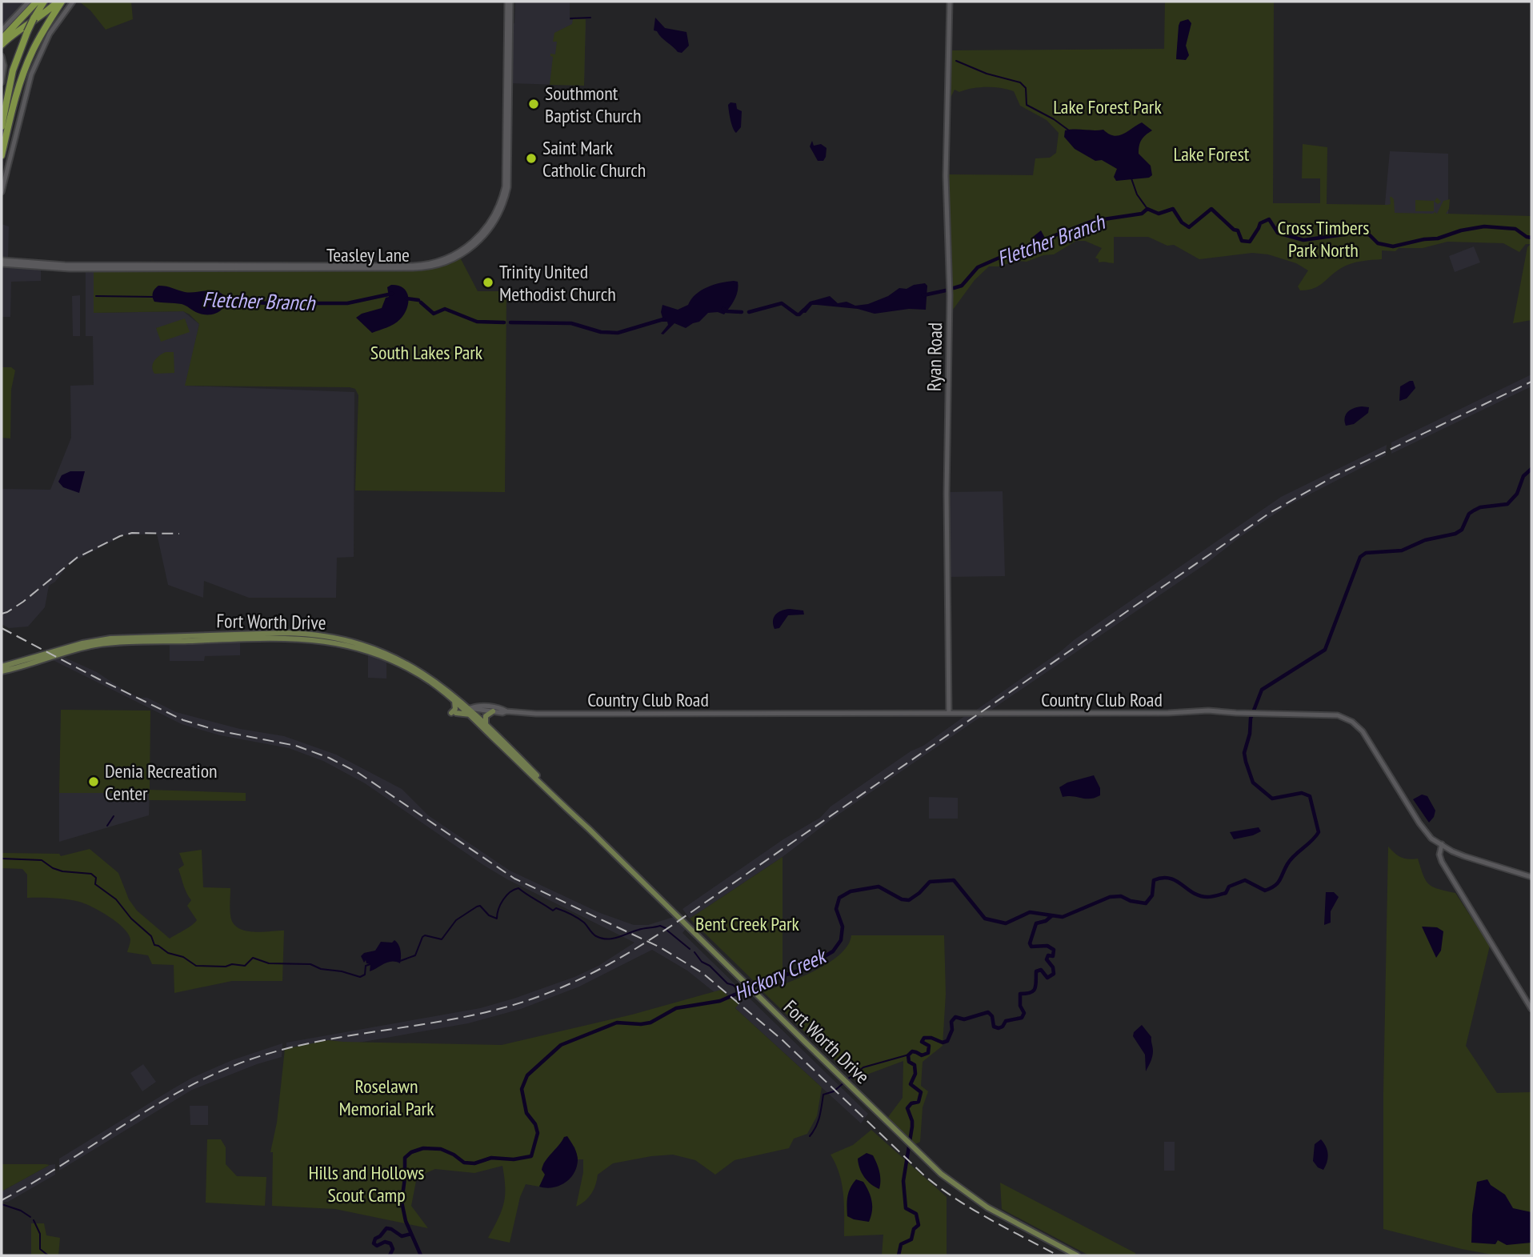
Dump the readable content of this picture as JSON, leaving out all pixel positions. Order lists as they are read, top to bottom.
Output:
{
  "streets": {
    "main road": [
      "Teasley Lane",
      "Ryan Road",
      "Fort Worth Drive",
      "Country Club Road"
    ]
  },
  "crossings": [
    ["Ryan Road", "Country Club Road"],
    ["Fort Worth Drive", "Country Club Road"]
  ],
  "water": ["Fletcher Branch", "Hickory Creek"],
  "parks": [
    "Lake Forest Park",
    "Lake Forest",
    "Cross Timbers Park North",
    "South Lakes Park",
    "Bent Creek Park",
    "Roselawn Memorial Park",
    "Hills and Hollows Scout Camp"
  ],
  "places": [
    "Southmont Baptist Church",
    "Saint Mark Catholic Church",
    "Trinity United Methodist Church",
    "Denia Recreation Center"
  ]
}
